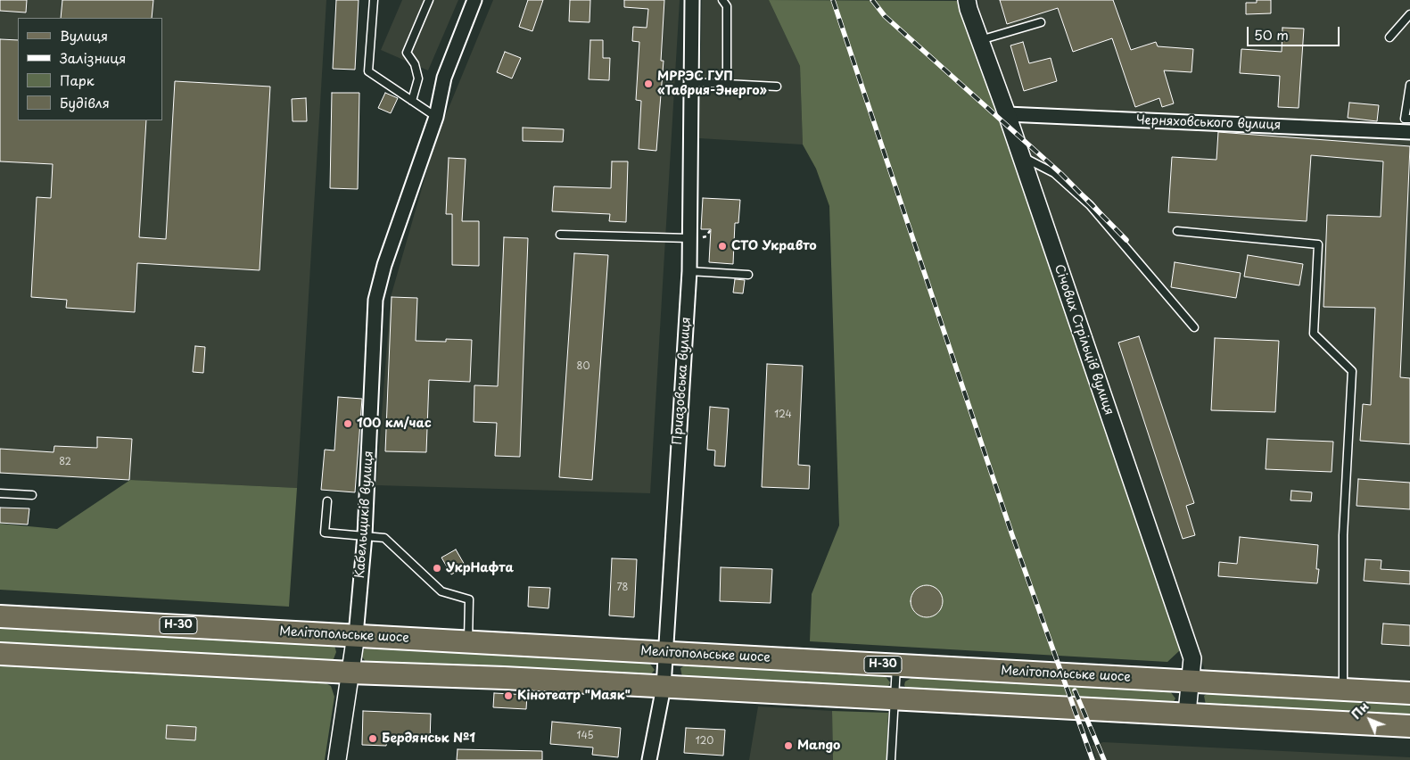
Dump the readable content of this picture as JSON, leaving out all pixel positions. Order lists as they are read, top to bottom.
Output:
{
  "streets": {
    "main road": ["Н-30", "Мелітопольське шосе"],
    "street": [
      "Черняховського вулиця",
      "Січових Стрільців вулиця",
      "Приазовська вулиця",
      "Кабельщиків вулиця"
    ]
  },
  "crossings": [
    ["Черняховського вулиця", "Січових Стрільців вулиця"],
    ["Січових Стрільців вулиця", "Мелітопольське шосе"],
    ["Приазовська вулиця", "Мелітопольське шосе"],
    ["Кабельщиків вулиця", "Мелітопольське шосе"]
  ],
  "places": [
    "МРРЭС ГУП «Таврия-Энерго»",
    "СТО Укравто",
    "100 км/час",
    "УкрНафта",
    "Кінотеатр \"Маяк\"",
    "Бердянськ №1",
    "Mango"
  ],
  "house_numbers": [
    "80",
    "124",
    "82",
    "78",
    "145",
    "120"
  ],
  "legend": [
    "Вулиця",
    "Залізниця",
    "Парк",
    "Будівля"
  ],
  "scale_bar": "50 m",
  "north": "top left"
}
